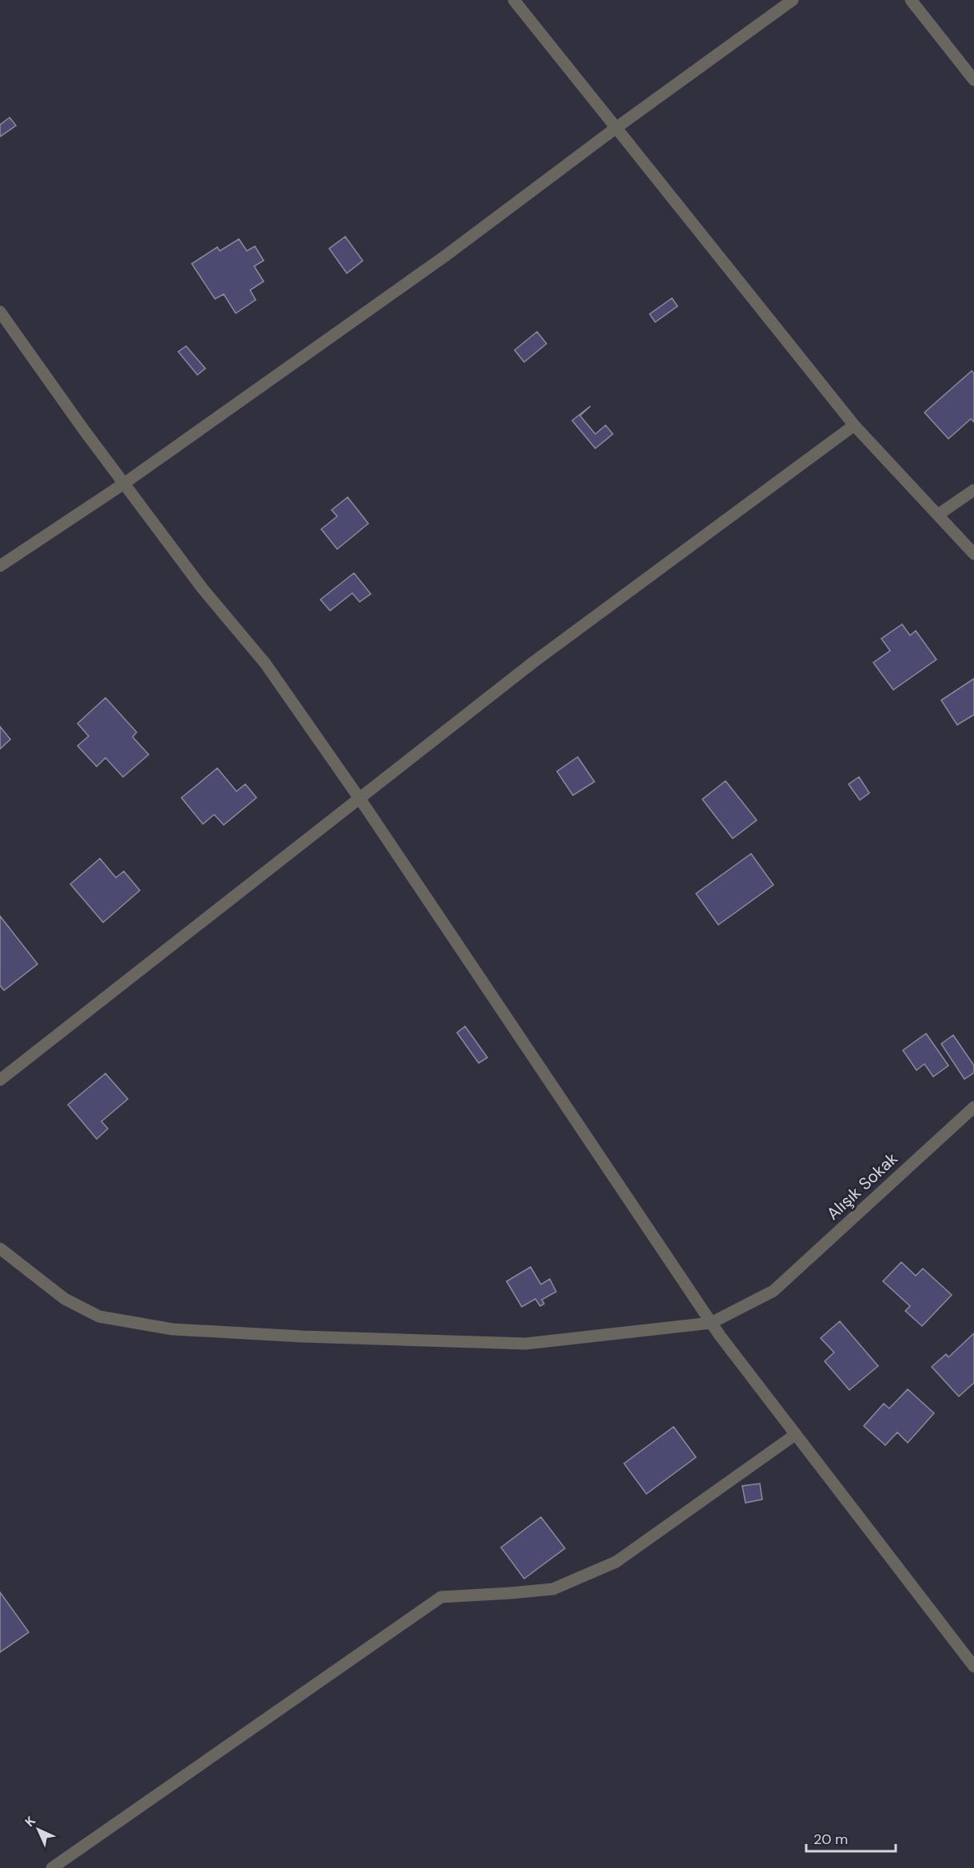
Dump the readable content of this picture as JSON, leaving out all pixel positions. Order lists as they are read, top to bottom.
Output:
{
  "streets": {
    "street": ["Alışık Sokak"]
  },
  "scale_bar": "20 m",
  "north": "top left"
}
